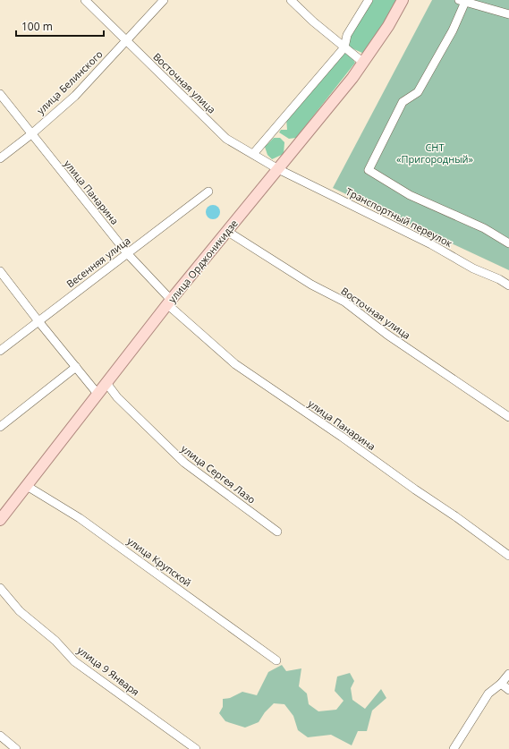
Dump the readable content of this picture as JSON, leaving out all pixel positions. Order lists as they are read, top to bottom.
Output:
{
  "streets": {
    "main road": ["улица Орджоникидзе"],
    "street": [
      "улица Белинского",
      "Восточная улица",
      "улица Панарина",
      "Транспортный переулок",
      "Весенняя улица",
      "улица Сергея Лазо",
      "улица Крупской",
      "улица 9 Января"
    ]
  },
  "crossings": [
    ["улица Белинского", "Восточная улица"],
    ["улица Белинского", "улица Панарина"],
    ["Восточная улица", "Транспортный переулок"],
    ["Восточная улица", "улица Орджоникидзе"],
    ["улица Панарина", "улица Орджоникидзе"],
    ["улица Панарина", "Весенняя улица"],
    ["Транспортный переулок", "улица Орджоникидзе"],
    ["улица Орджоникидзе", "улица Сергея Лазо"],
    ["улица Орджоникидзе", "улица Крупской"]
  ],
  "parks": ["СНТ «Пригородный»"],
  "scale_bar": "100 m"
}
